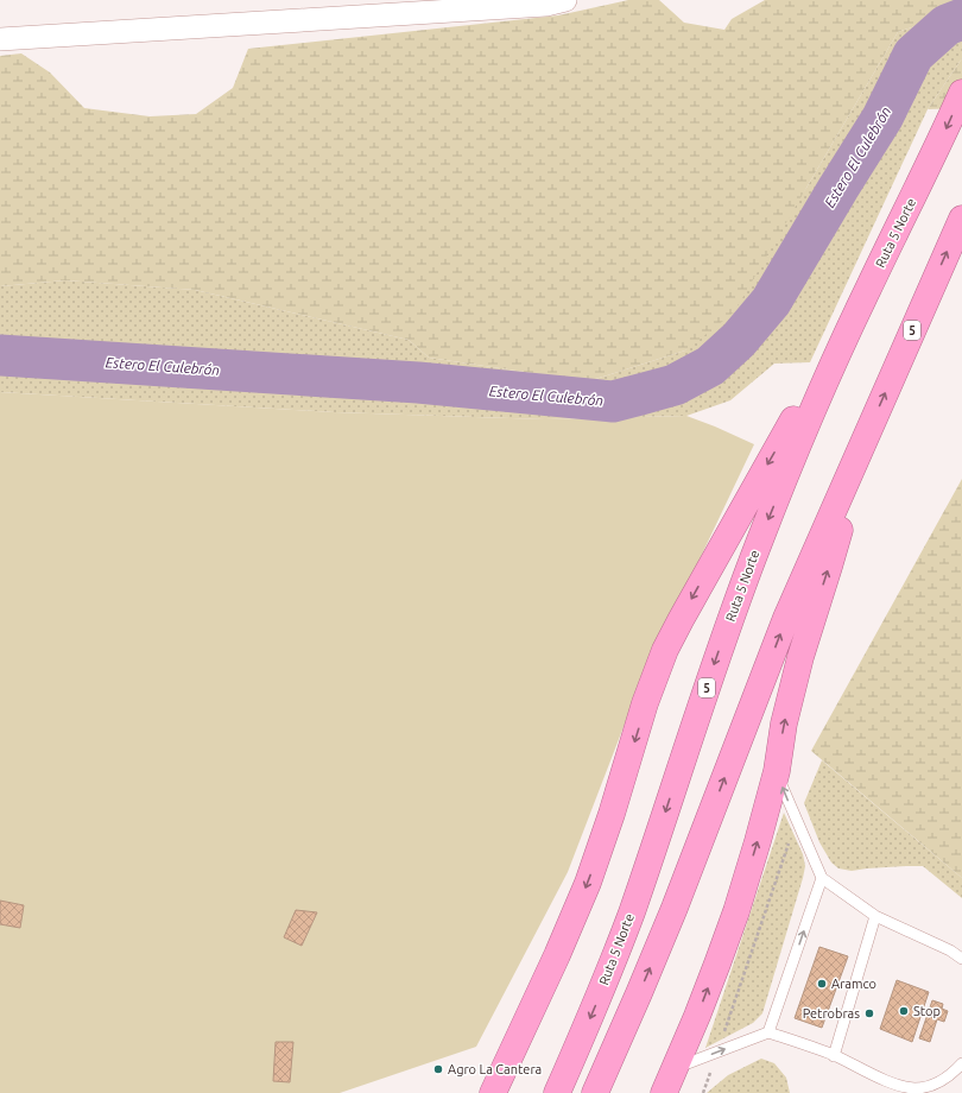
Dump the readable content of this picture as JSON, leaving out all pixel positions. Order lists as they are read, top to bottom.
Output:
{
  "streets": {
    "highway": ["Ruta 5 Norte", "5"]
  },
  "water": ["Estero El Culebrón"],
  "places": [
    "Aramco",
    "Stop",
    "Petrobras",
    "Agro La Cantera"
  ]
}
